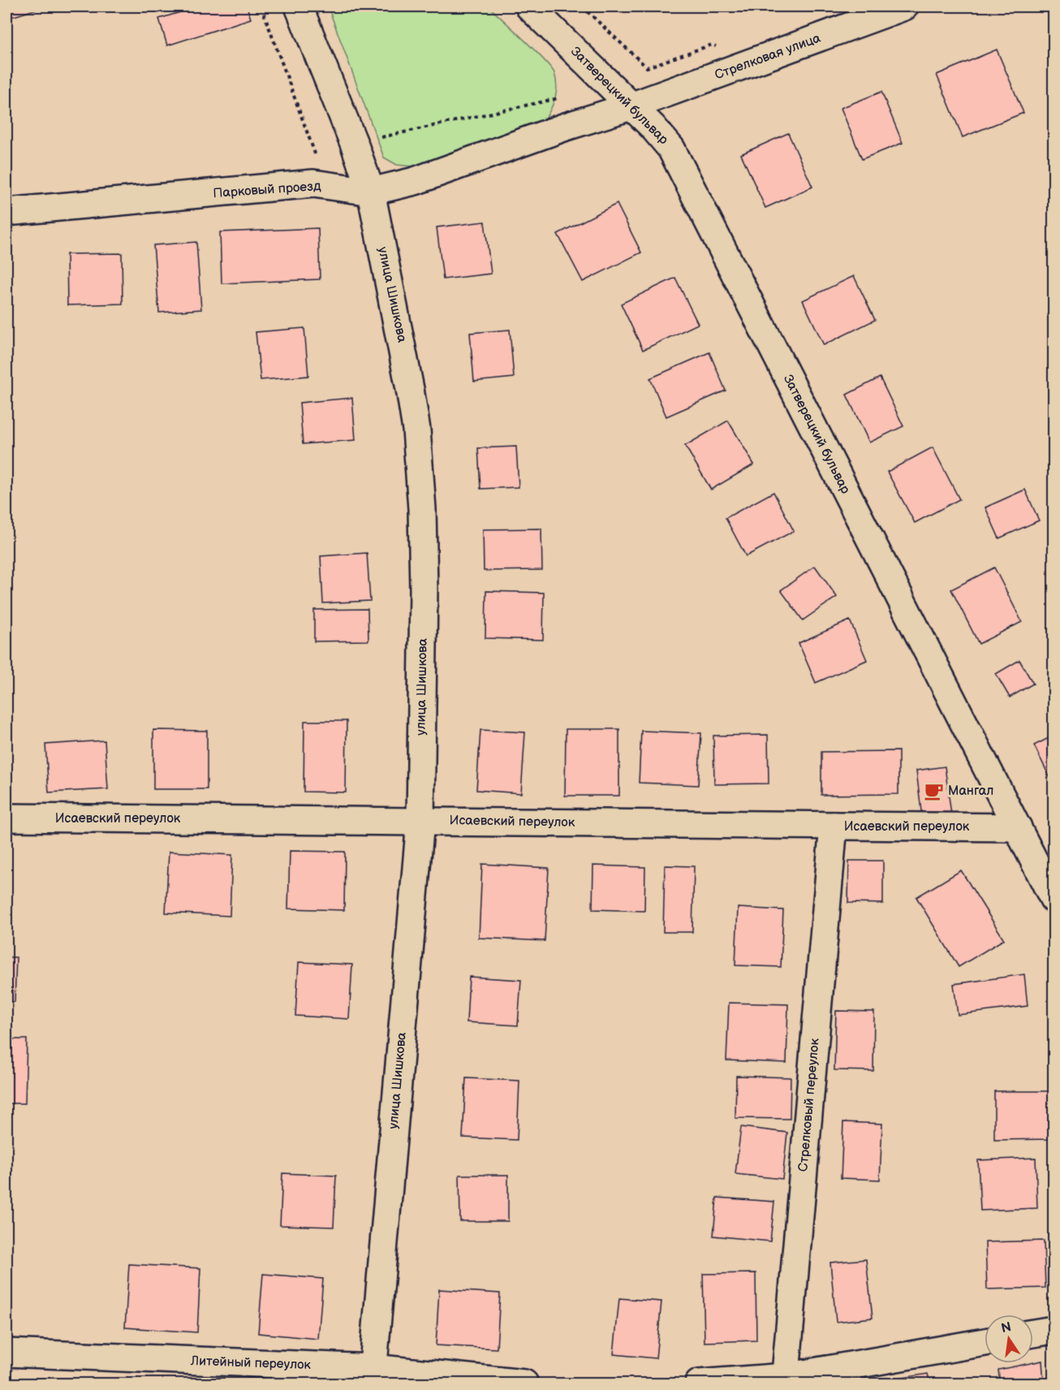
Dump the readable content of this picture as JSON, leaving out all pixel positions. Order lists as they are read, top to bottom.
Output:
{
  "streets": {
    "street": [
      "Стрелковая улица",
      "Затверецкий бульвар",
      "Парковый проезд",
      "улица Шишкова",
      "Исаевский переулок",
      "Стрелковый переулок",
      "Литейный переулок"
    ]
  },
  "crossings": [
    ["Стрелковая улица", "Затверецкий бульвар"],
    ["Стрелковая улица", "Парковый проезд"],
    ["Затверецкий бульвар", "Парковый проезд"],
    ["Затверецкий бульвар", "Исаевский переулок"],
    ["Парковый проезд", "улица Шишкова"],
    ["улица Шишкова", "Исаевский переулок"],
    ["улица Шишкова", "Литейный переулок"],
    ["Исаевский переулок", "Стрелковый переулок"]
  ],
  "places": {
    "cafe": ["Мангал"]
  },
  "north": "top"
}
